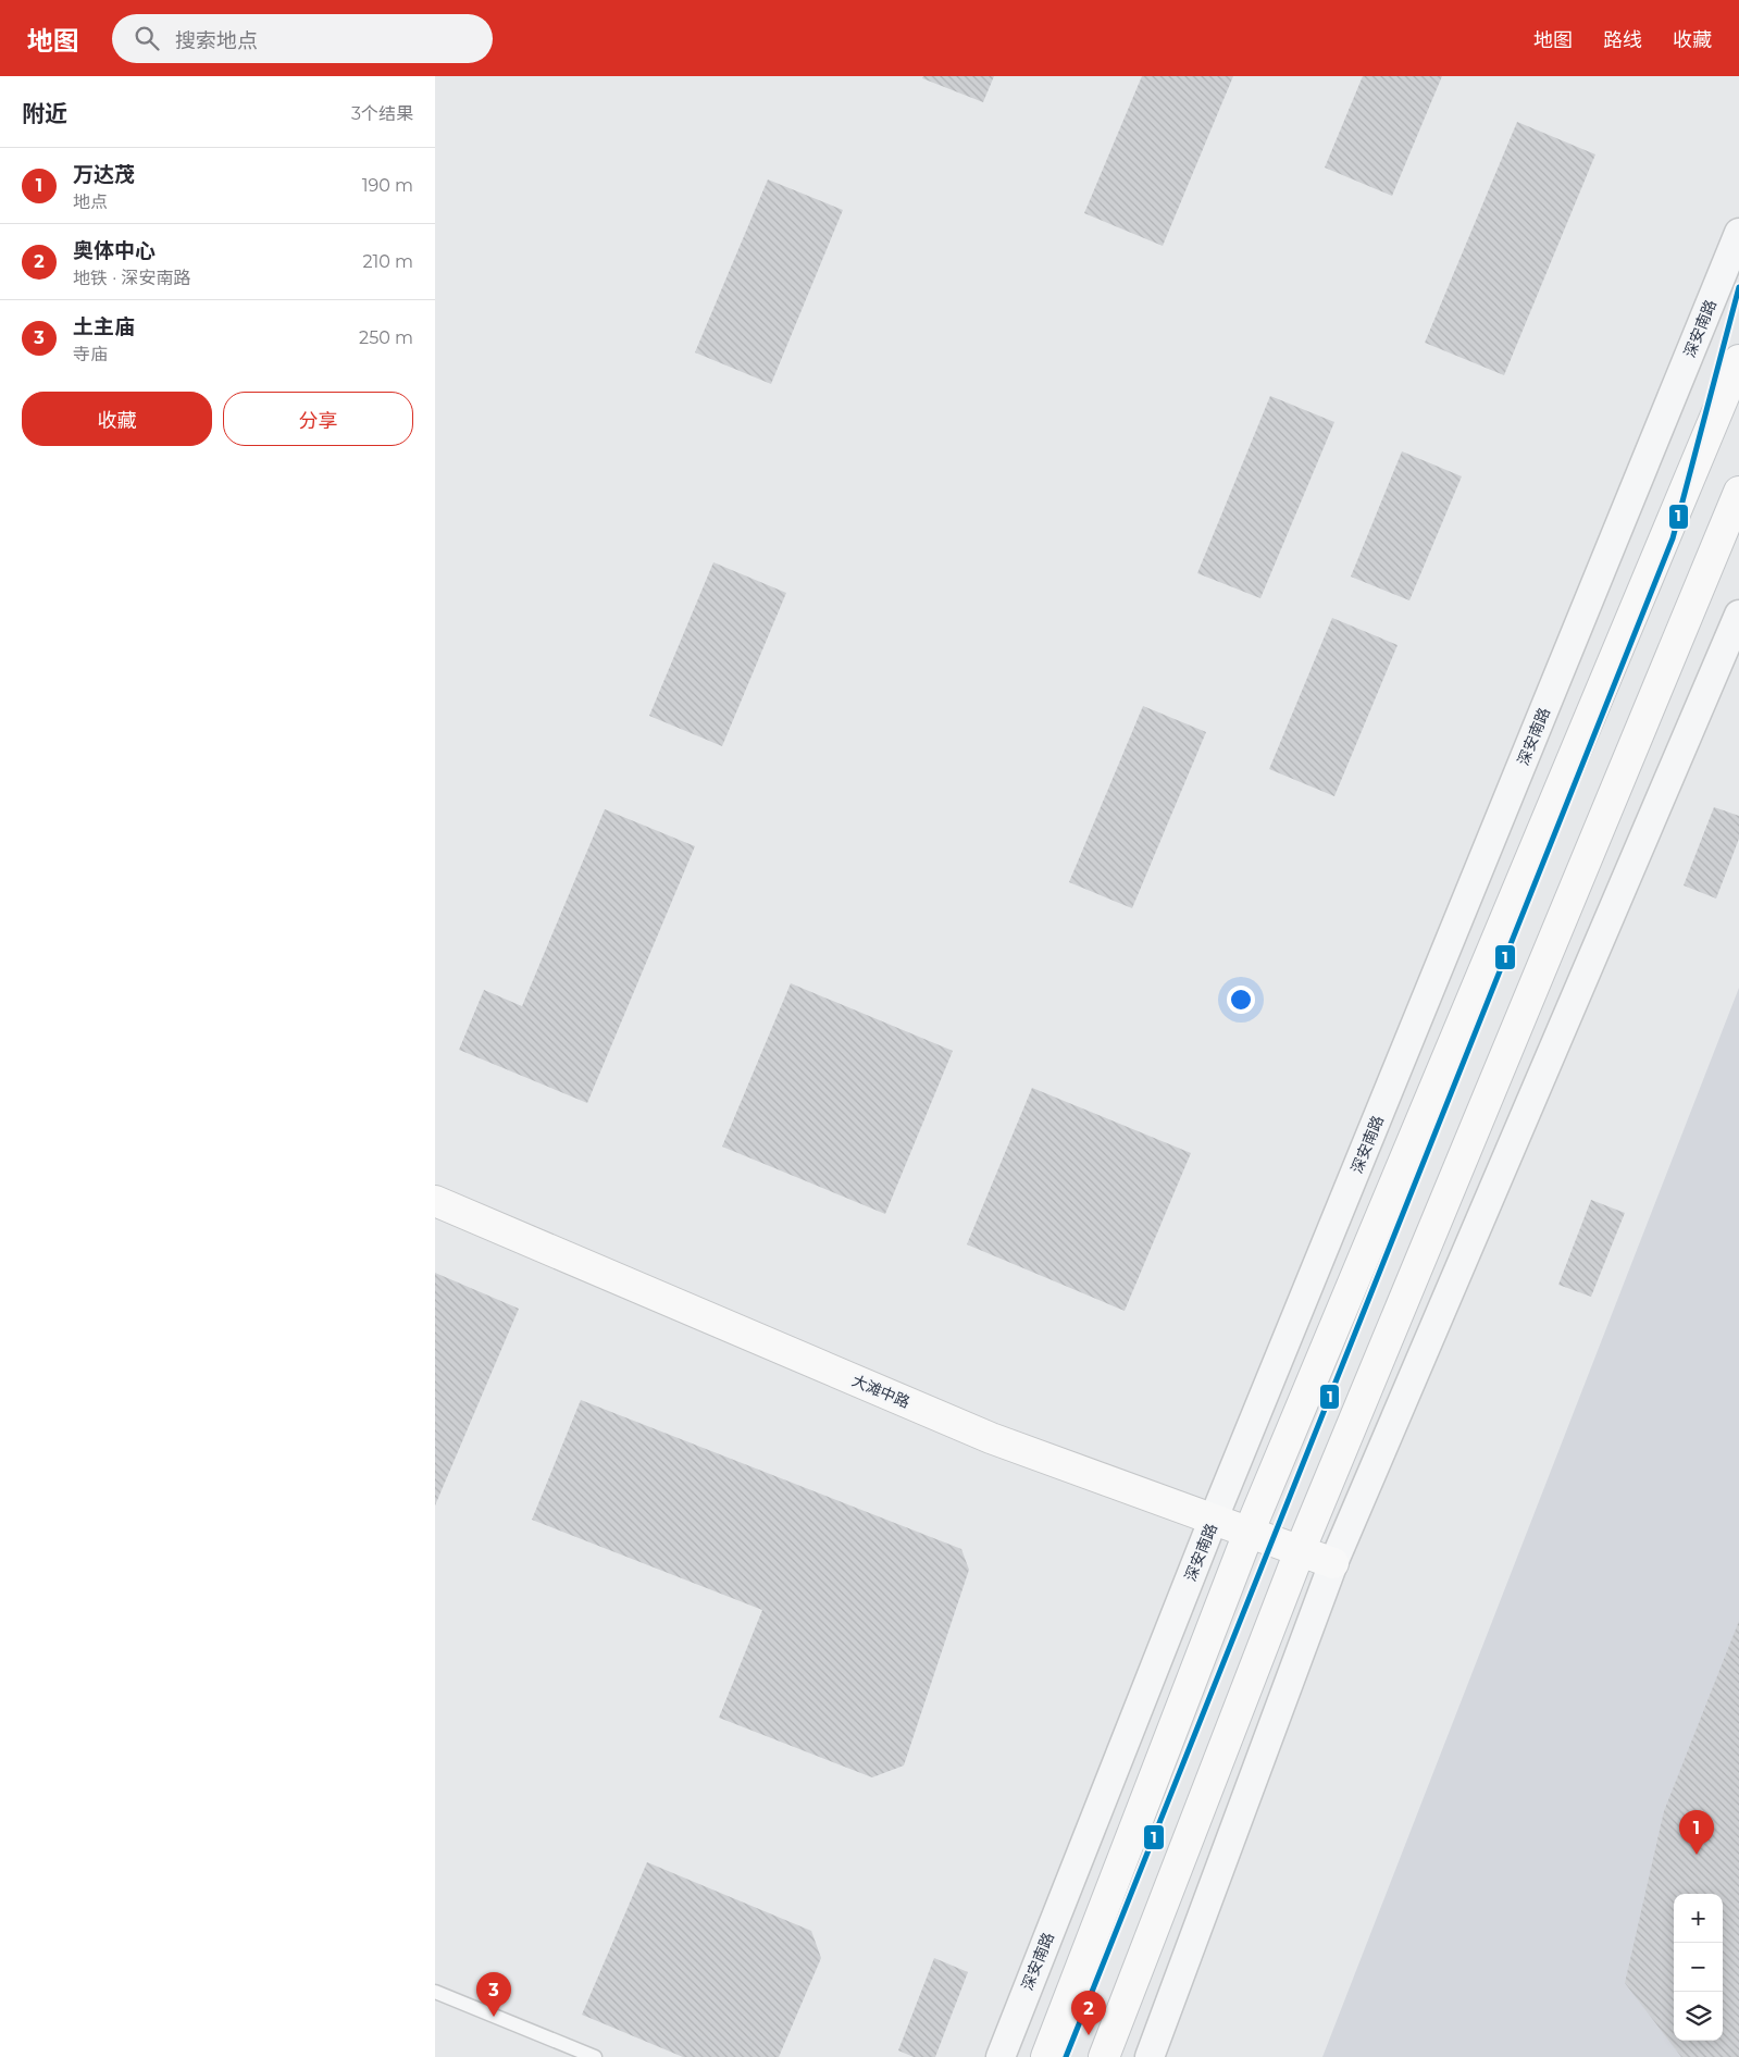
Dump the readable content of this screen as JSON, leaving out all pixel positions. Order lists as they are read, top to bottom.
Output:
{
  "streets": {
    "main road": ["大滩中路"],
    "street": ["深安南路"]
  },
  "crossings": [
    ["深安南路", "大滩中路"]
  ],
  "lines": ["transit line 1"],
  "page": {
    "header": "地图",
    "search": "搜索地点",
    "nav": ["地图", "路线", "收藏"],
    "heading": ["附近", "3个结果"],
    "list": [
      {
        "mark": "1",
        "name": "万达茂",
        "note": "地点",
        "value": "190 m"
      },
      {
        "mark": "2",
        "name": "奥体中心",
        "note": "地铁 · 深安南路",
        "value": "210 m"
      },
      {
        "mark": "3",
        "name": "土主庙",
        "note": "寺庙",
        "value": "250 m"
      }
    ],
    "buttons": ["收藏", "分享"],
    "pins": ["1", "3", "2"],
    "map_buttons": ["+", "−"]
  }
}
